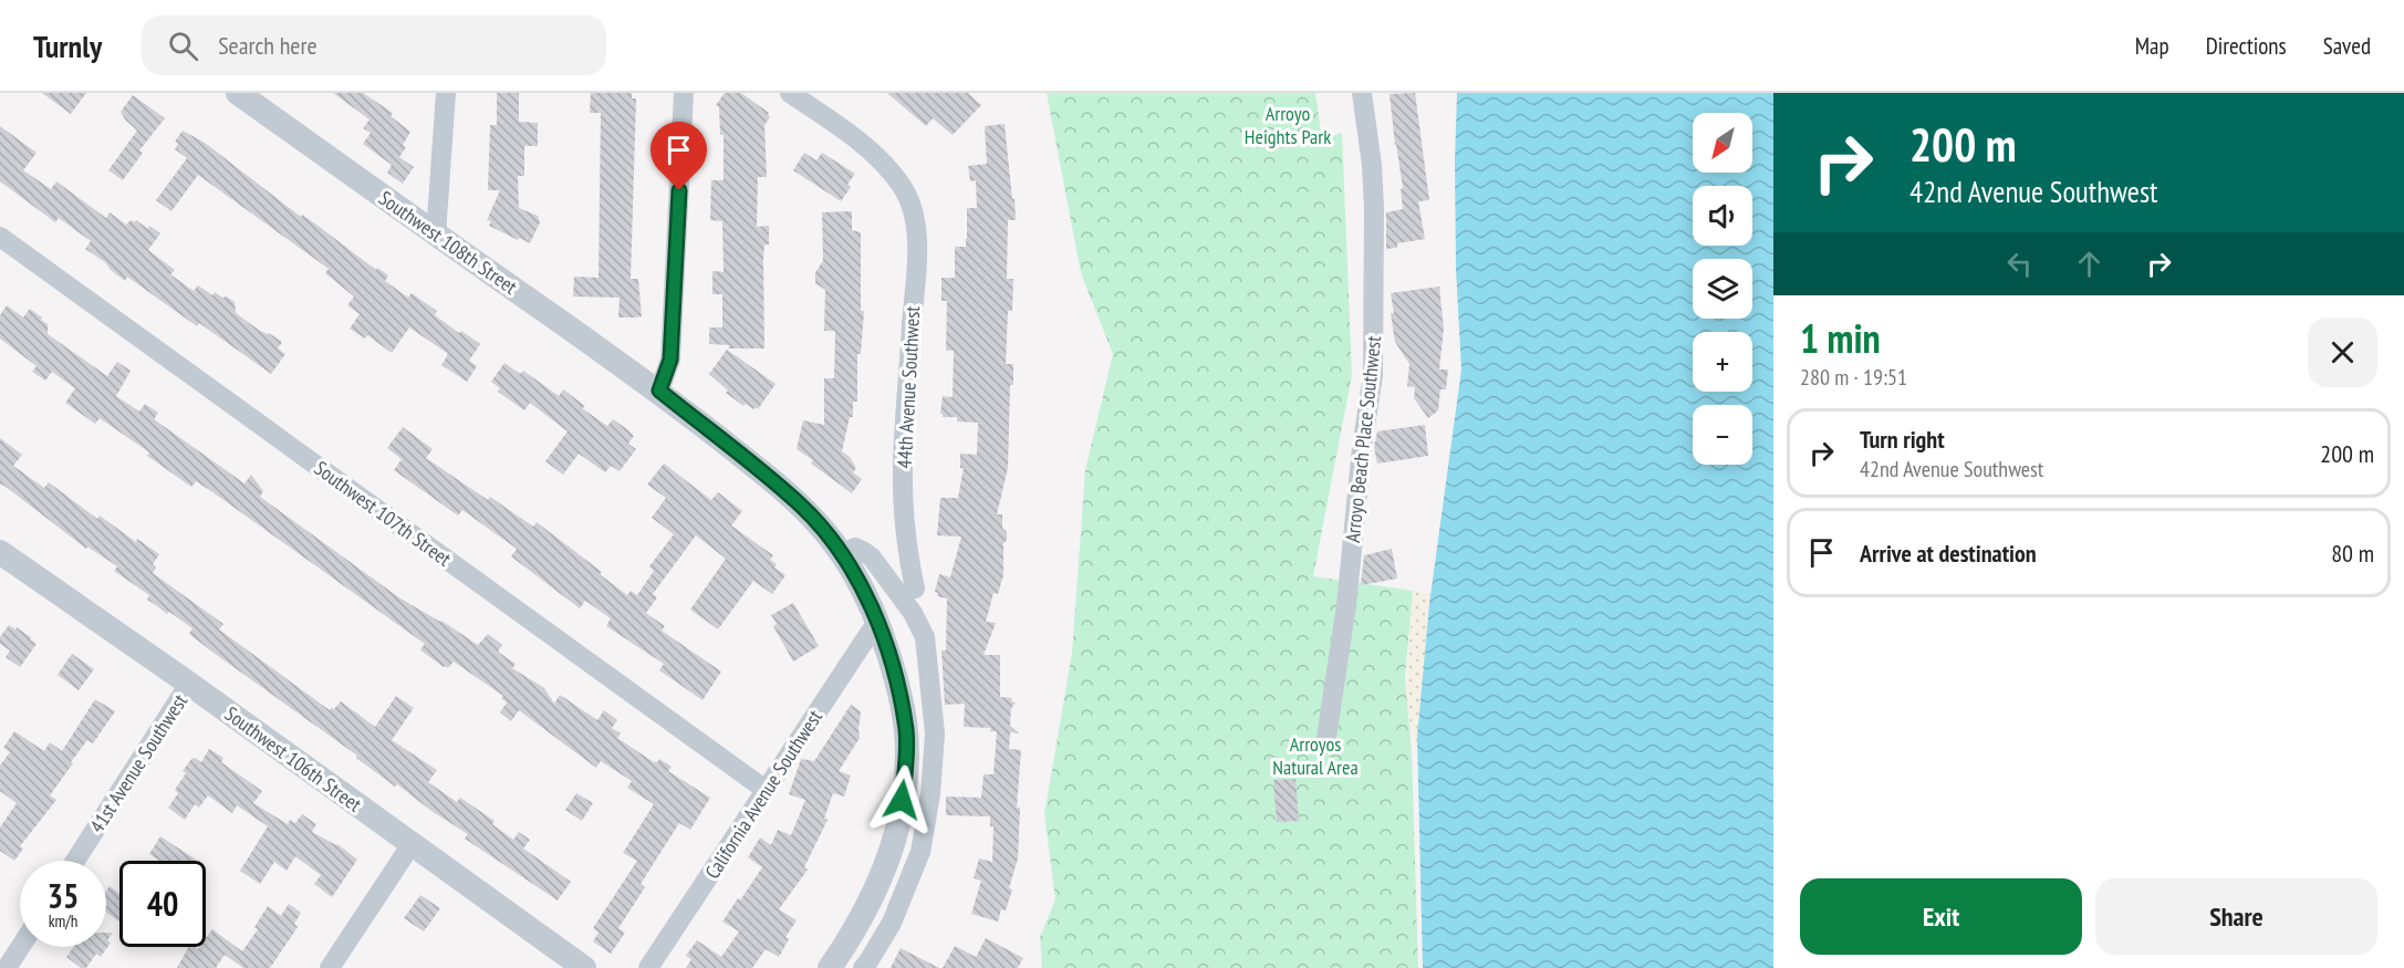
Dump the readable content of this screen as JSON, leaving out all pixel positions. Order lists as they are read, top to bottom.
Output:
{
  "streets": {
    "street": [
      "Southwest 108th Street",
      "44th Avenue Southwest",
      "Arroyo Beach Place Southwest",
      "Southwest 107th Street",
      "Southwest 106th Street",
      "41st Avenue Southwest",
      "California Avenue Southwest"
    ]
  },
  "crossings": [
    ["Southwest 108th Street", "California Avenue Southwest"],
    ["Southwest 107th Street", "California Avenue Southwest"],
    ["Southwest 106th Street", "41st Avenue Southwest"]
  ],
  "parks": ["Arroyo Heights Park", "Arroyos Natural Area"],
  "north": "bottom left",
  "page": {
    "header": "Turnly",
    "search": "Search here",
    "nav": ["Map", "Directions", "Saved"],
    "turn": ["200 m", "42nd Avenue Southwest"],
    "map_buttons": ["+", "−"],
    "heading": ["1 min", "280 m · 19:51"],
    "list": [
      {
        "name": "Turn right",
        "note": "42nd Avenue Southwest",
        "value": "200 m"
      },
      {
        "name": "Arrive at destination",
        "value": "80 m"
      }
    ],
    "speed": "35 km/h",
    "limit": "40",
    "buttons": ["Exit", "Share"]
  }
}
